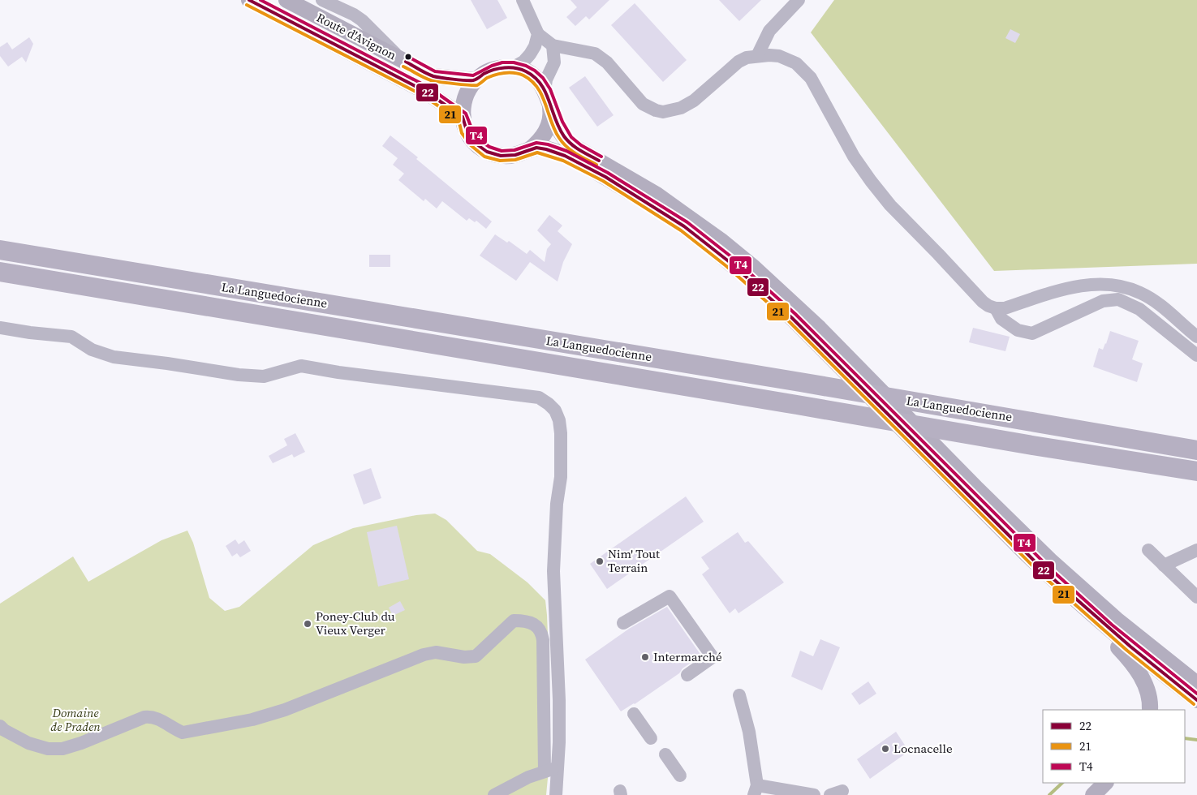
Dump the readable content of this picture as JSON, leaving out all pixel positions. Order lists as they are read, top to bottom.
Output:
{
  "streets": {
    "highway": ["La Languedocienne"],
    "main road": ["Route d'Avignon"]
  },
  "parks": ["Domaine de Praden"],
  "places": [
    "Nim' Tout Terrain",
    "Poney-Club du Vieux Verger",
    "Intermarché",
    "Locnacelle"
  ],
  "lines": ["transit line 22", "transit line T4", "transit line 21"],
  "legend": ["22", "21", "T4"]
}
